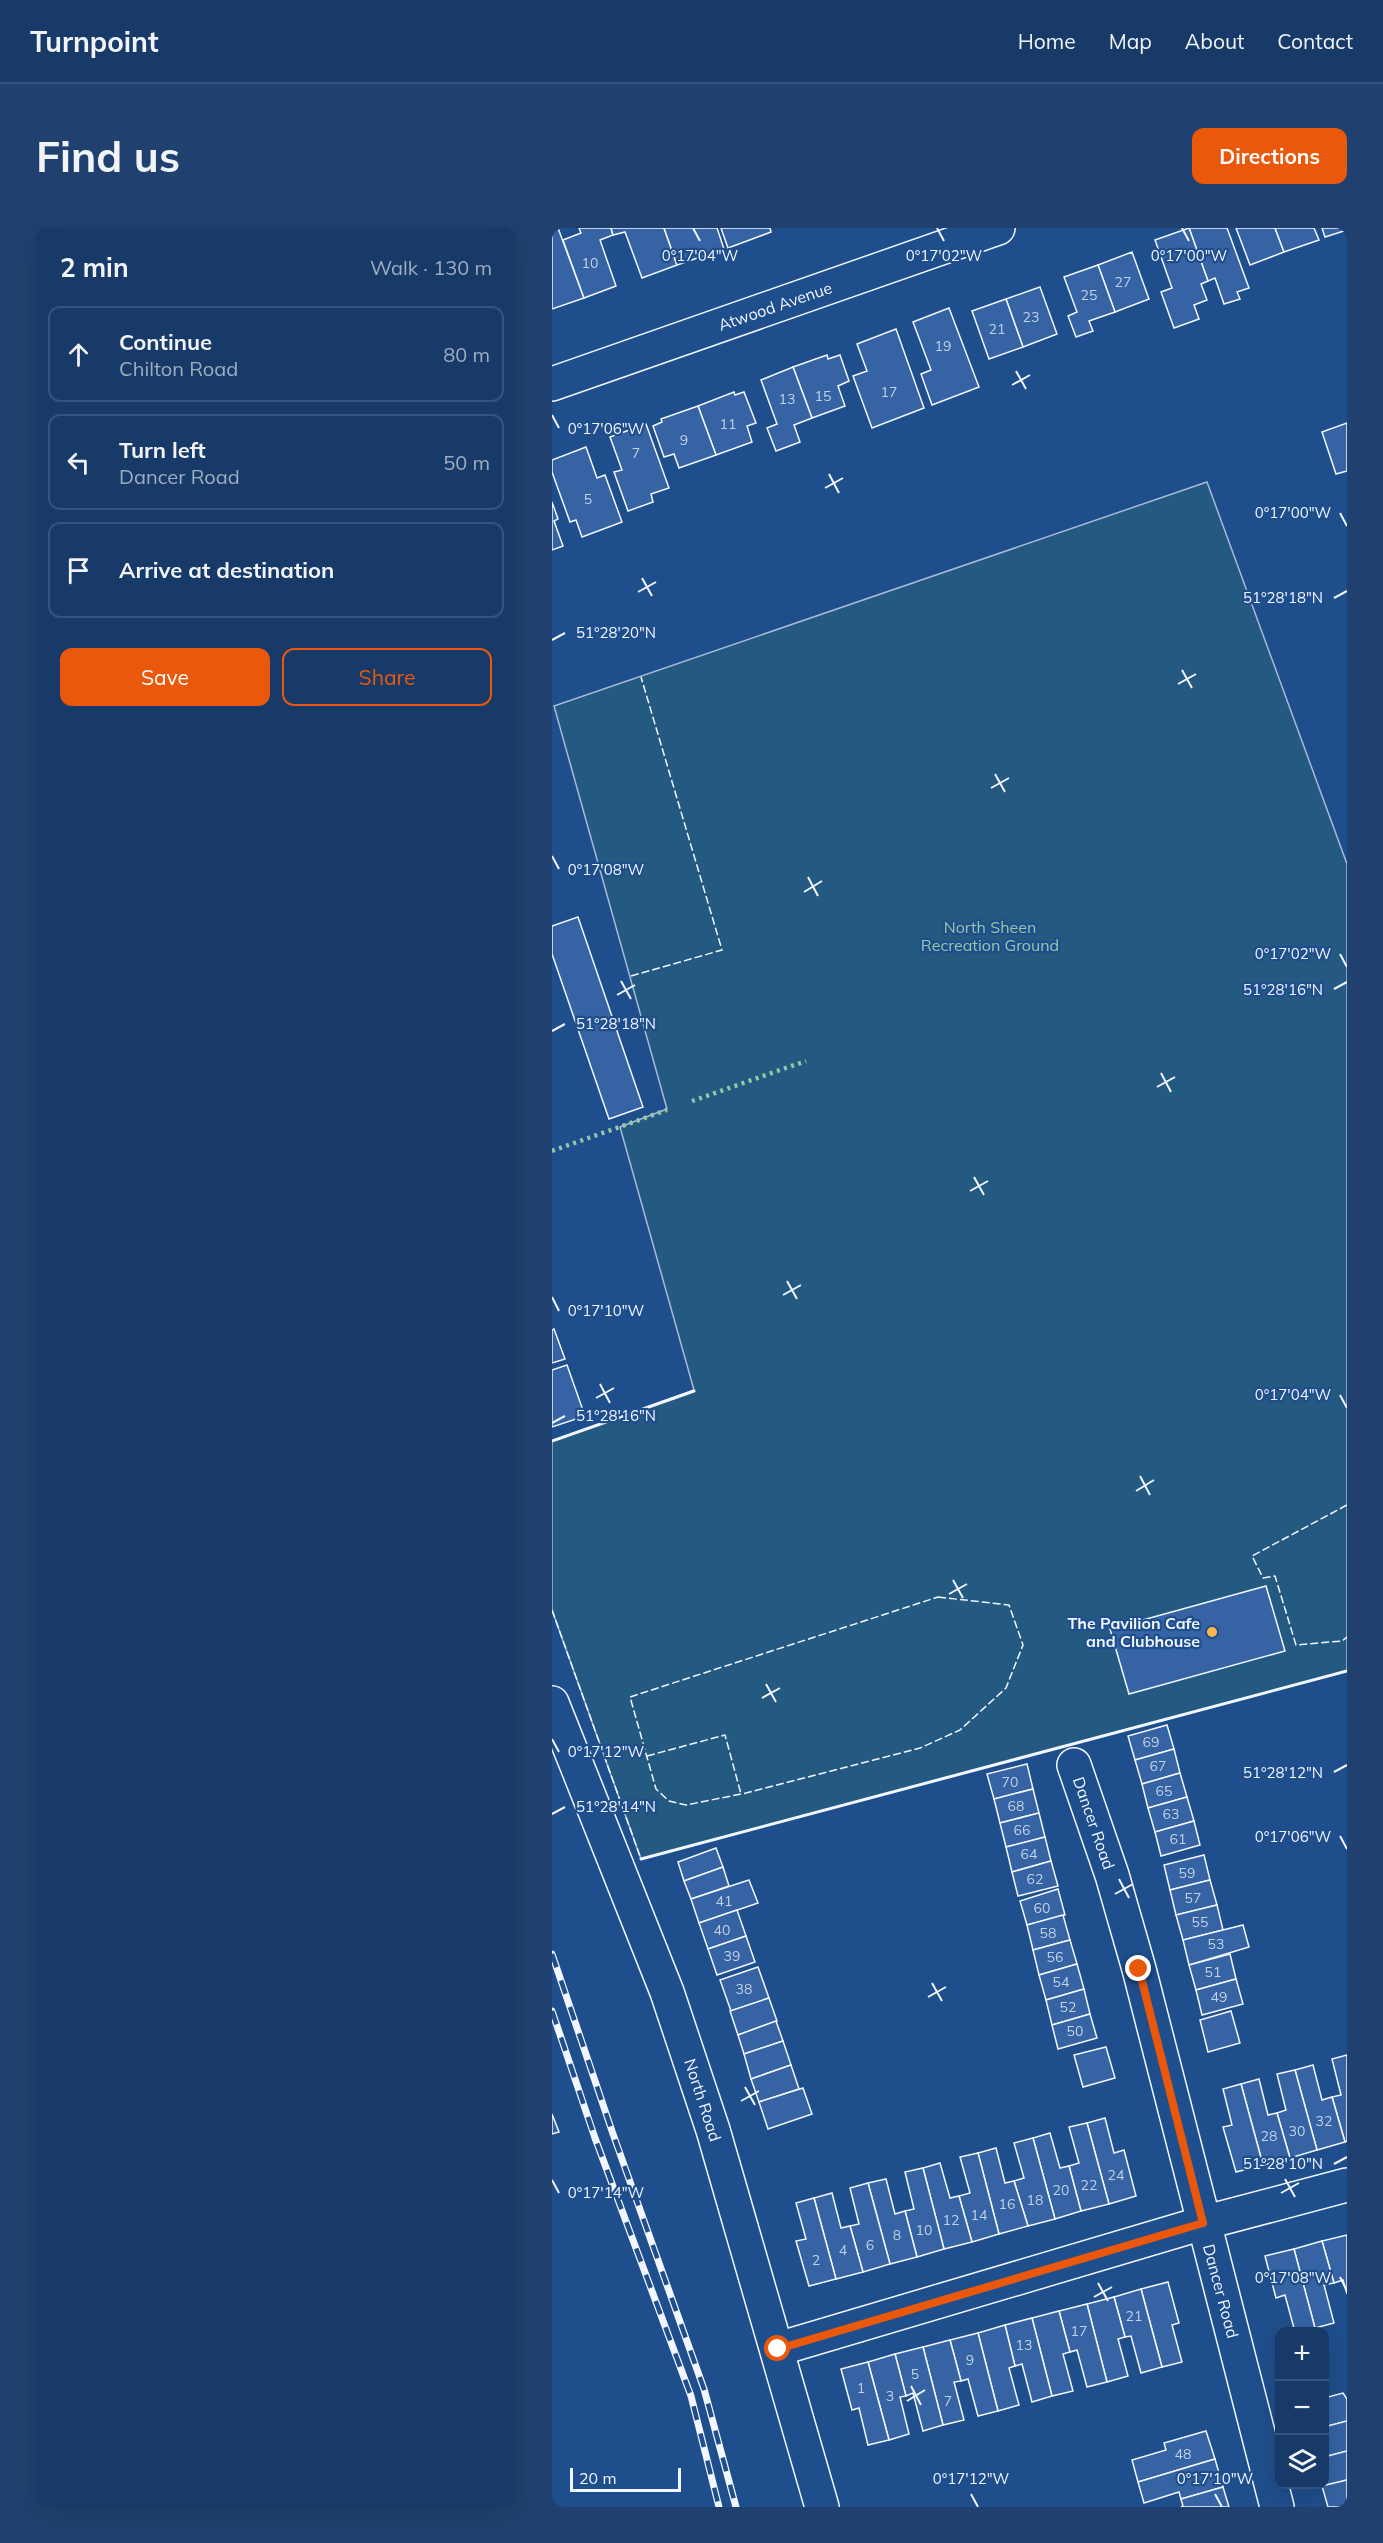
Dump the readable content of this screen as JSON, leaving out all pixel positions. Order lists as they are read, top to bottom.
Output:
{
  "streets": {
    "street": ["Atwood Avenue", "Dancer Road", "North Road"]
  },
  "parks": ["North Sheen Recreation Ground"],
  "places": ["The Pavilion Cafe and Clubhouse"],
  "house_numbers": [
    "10",
    "27",
    "25",
    "23",
    "21",
    "19",
    "17",
    "15",
    "13",
    "11",
    "9",
    "7",
    "5",
    "69",
    "67",
    "70",
    "65",
    "68",
    "63",
    "66",
    "61",
    "64",
    "59",
    "62",
    "57",
    "41",
    "60",
    "55",
    "40",
    "58",
    "53",
    "39",
    "56",
    "51",
    "54",
    "38",
    "49",
    "52",
    "50",
    "32",
    "30",
    "28",
    "24",
    "22",
    "20",
    "18",
    "16",
    "14",
    "12",
    "10",
    "8",
    "6",
    "4",
    "2",
    "21",
    "17",
    "13",
    "9",
    "5",
    "1",
    "3",
    "7",
    "48"
  ],
  "scale_bar": "20 m",
  "page": {
    "header": "Turnpoint",
    "nav": [
      "Home",
      "Map",
      "About",
      "Contact"
    ],
    "buttons": [
      "Directions",
      ["Save", "Share"]
    ],
    "title": "Find us",
    "heading": ["2 min", "Walk · 130 m"],
    "list": [
      ["Continue", "Chilton Road", "80 m"],
      ["Turn left", "Dancer Road", "50 m"],
      "Arrive at destination"
    ],
    "map_buttons": ["+", "−"],
    "scale": "20 m"
  },
  "coordinates": [
    "0°17'04\"W",
    "0°17'02\"W",
    "0°17'00\"W",
    "0°17'06\"W",
    "51°28'18\"N",
    "51°28'20\"N",
    "0°17'08\"W",
    "51°28'16\"N",
    "0°17'10\"W",
    "0°17'12\"W",
    "51°28'12\"N",
    "51°28'14\"N",
    "51°28'10\"N",
    "0°17'14\"W"
  ]
}
